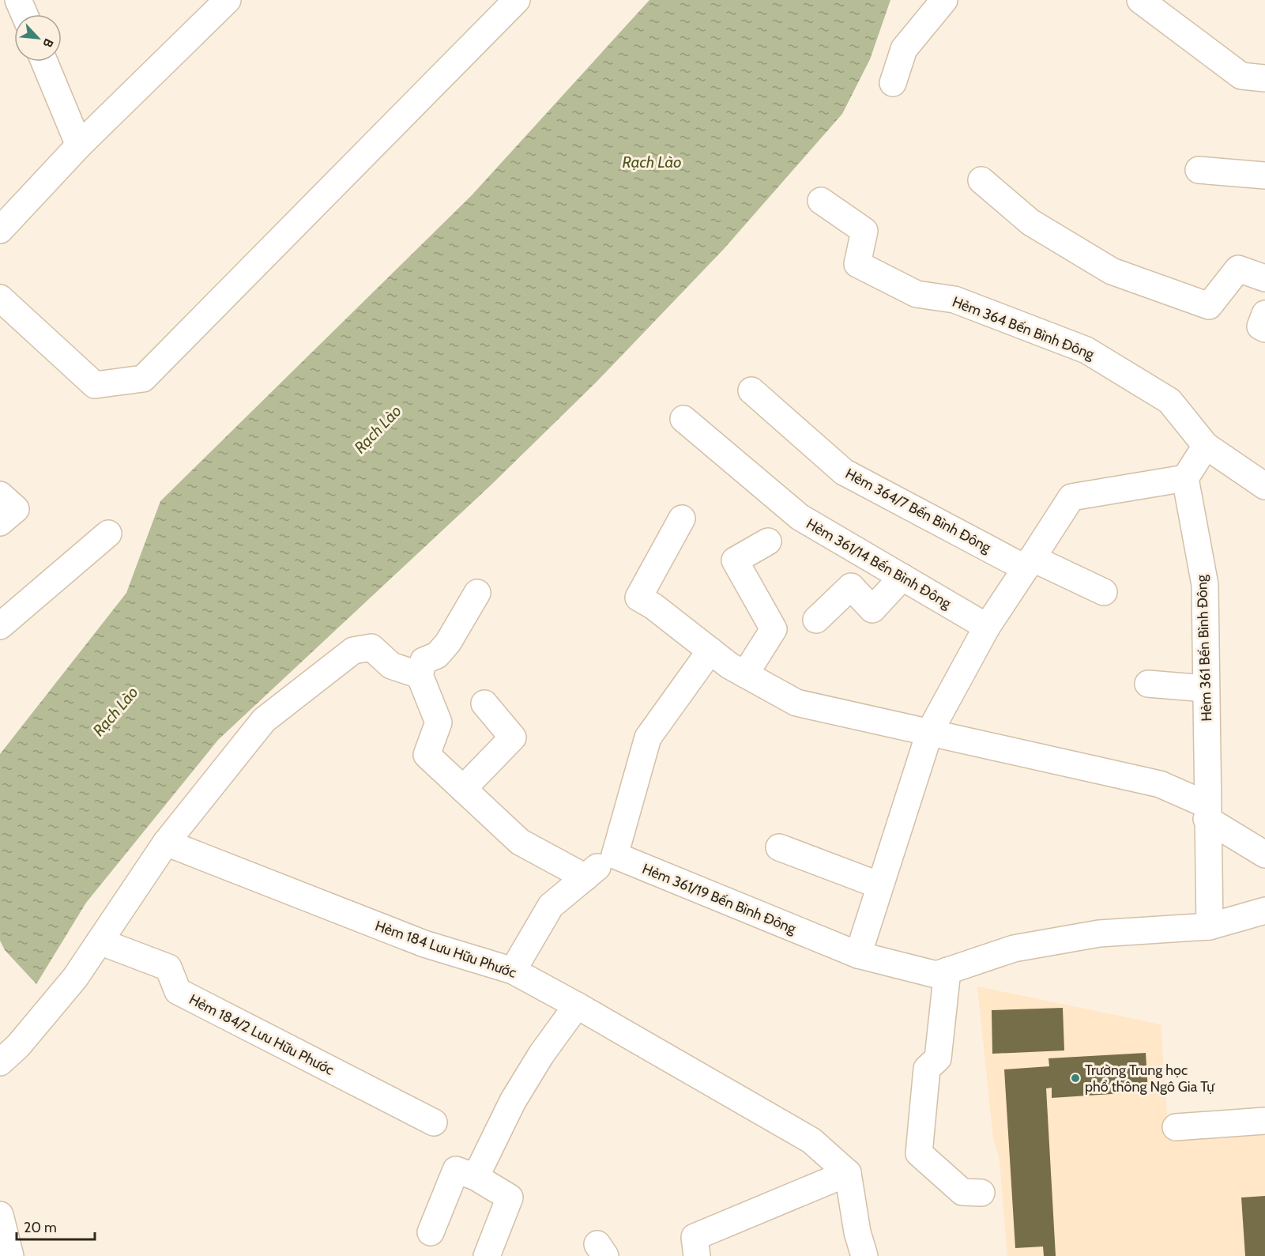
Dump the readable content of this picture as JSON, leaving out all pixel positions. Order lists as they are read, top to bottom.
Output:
{
  "streets": {
    "street": [
      "Hẻm 364 Bến Bình Đông",
      "Hẻm 364/7 Bến Bình Đông",
      "Hẻm 361/14 Bến Bình Đông",
      "Hẻm 361 Bến Bình Đông",
      "Hẻm 361/19 Bến Bình Đông",
      "Hẻm 184 Lưu Hữu Phước",
      "Hẻm 184/2 Lưu Hữu Phước"
    ]
  },
  "crossings": [
    ["Hẻm 361 Bến Bình Đông", "Hẻm 361/19 Bến Bình Đông"]
  ],
  "water": ["Rạch Lào"],
  "places": ["Trường Trung học phổ thông Ngô Gia Tự"],
  "scale_bar": "20 m",
  "north": "bottom right"
}
